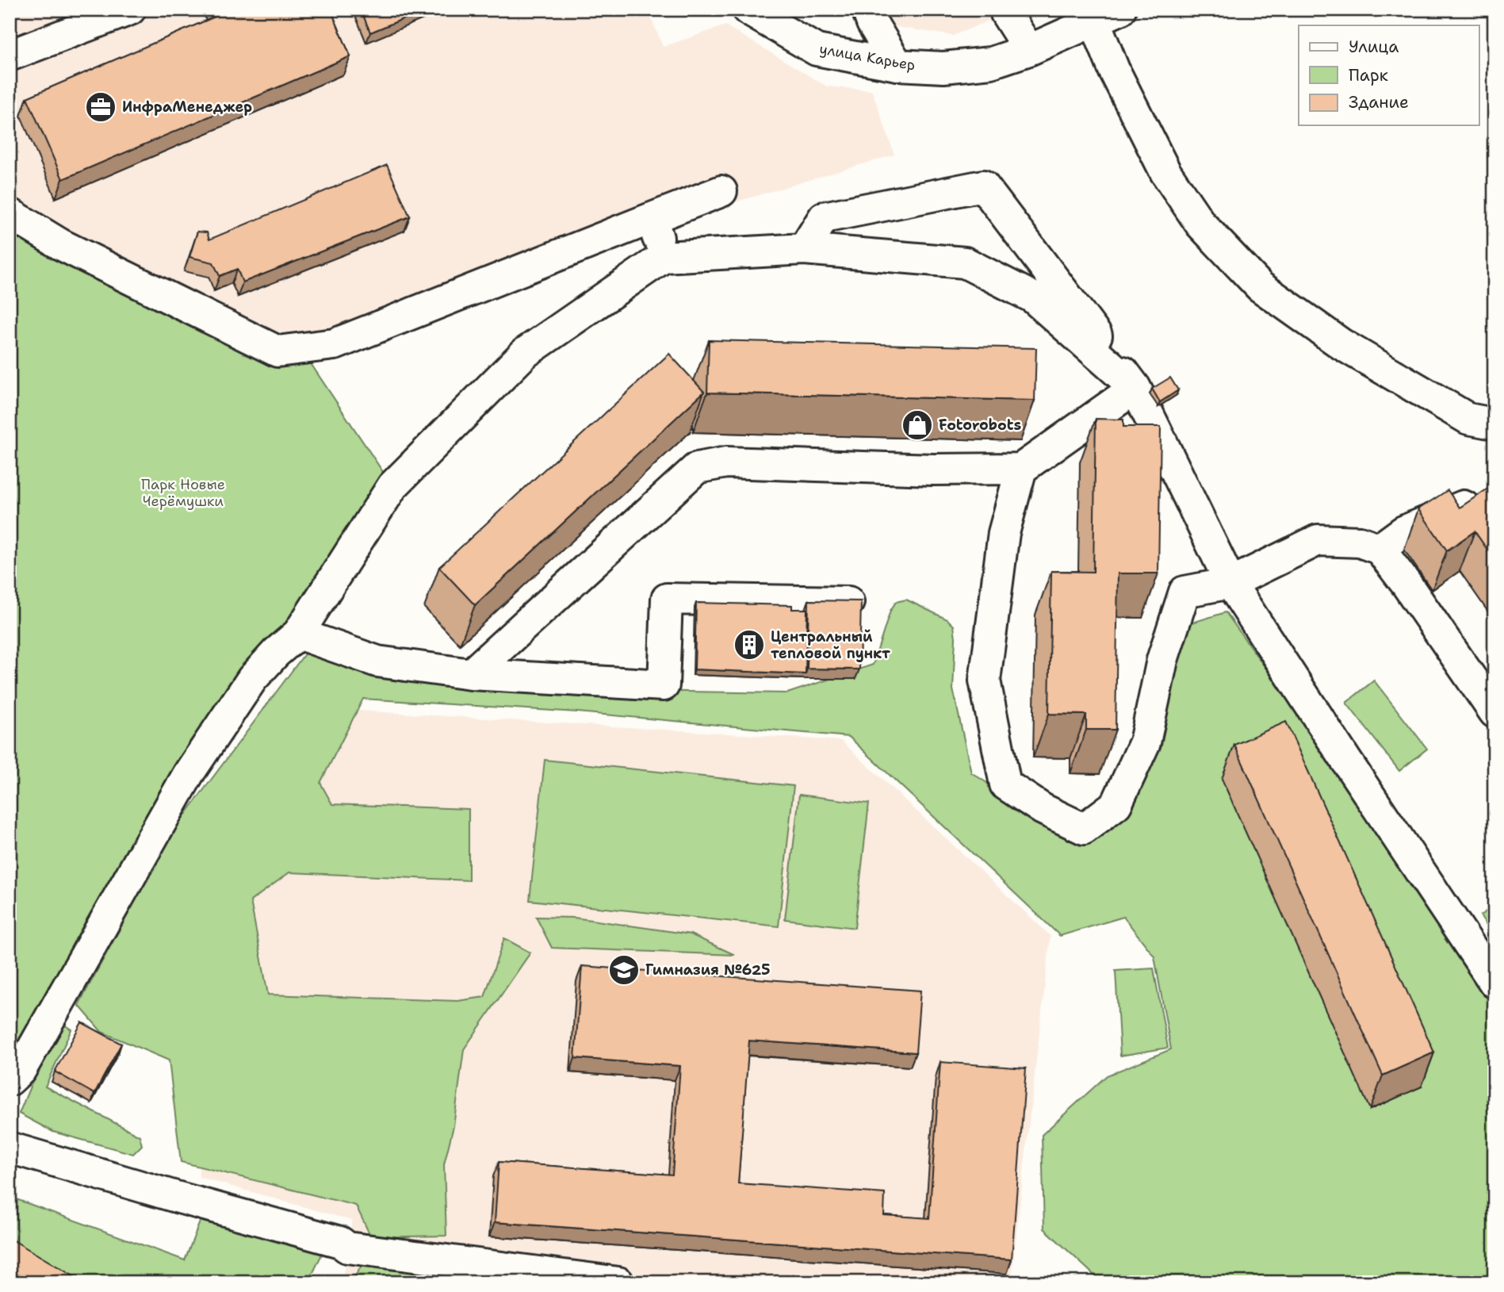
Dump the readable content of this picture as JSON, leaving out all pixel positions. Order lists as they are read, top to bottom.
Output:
{
  "streets": {
    "street": ["улица Карьер"]
  },
  "parks": ["Парк Новые Черёмушки"],
  "places": {
    "office": ["ИнфраМенеджер"],
    "shop": ["Fotorobots"],
    "building": ["Центральный тепловой пункт"],
    "school or university": ["Гимназия №625"]
  },
  "legend": ["Улица", "Парк", "Здание"]
}
